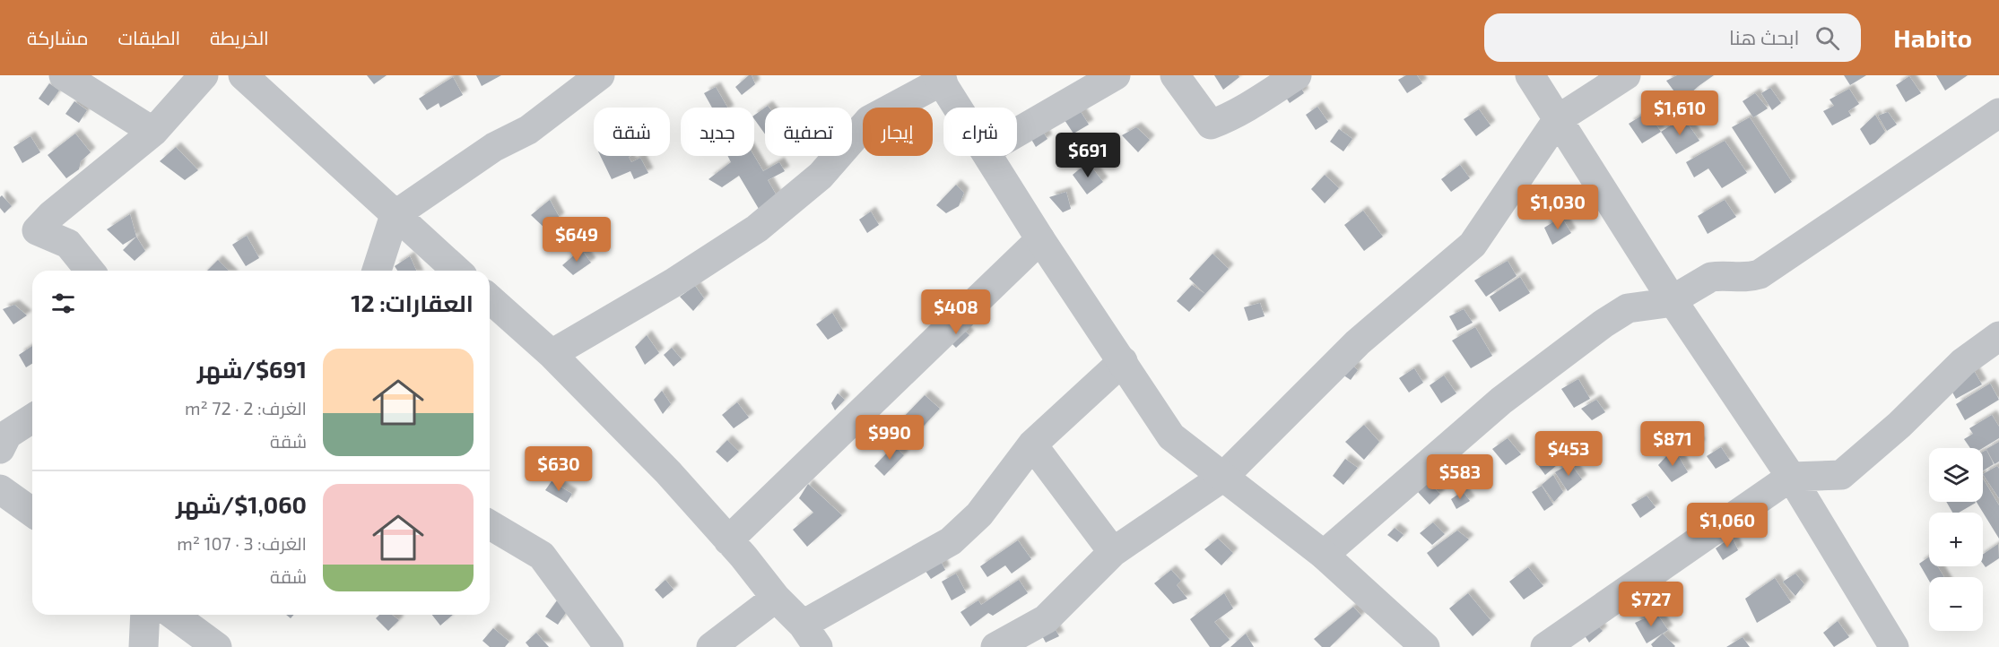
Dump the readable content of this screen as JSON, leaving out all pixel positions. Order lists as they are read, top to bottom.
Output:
{
  "page": {
    "header": "Habito",
    "search": "ابحث هنا",
    "nav": ["الخريطة", "الطبقات", "مشاركة"],
    "price": [
      "$1,610",
      "$691",
      "$1,030",
      "$649",
      "$408",
      "$990",
      "$871",
      "$453",
      "$630",
      "$583",
      "$1,060",
      "$727"
    ],
    "chip": [
      "شراء",
      "إيجار",
      "تصفية",
      "جديد",
      "شقة"
    ],
    "heading": "العقارات: 12",
    "list": [
      {
        "name": "$691/شهر",
        "note": "الغرف: 2 · 72 m² · شقة"
      },
      {
        "name": "$1,060/شهر",
        "note": "الغرف: 3 · 107 m² · شقة"
      }
    ],
    "map_buttons": ["+", "−"]
  }
}
